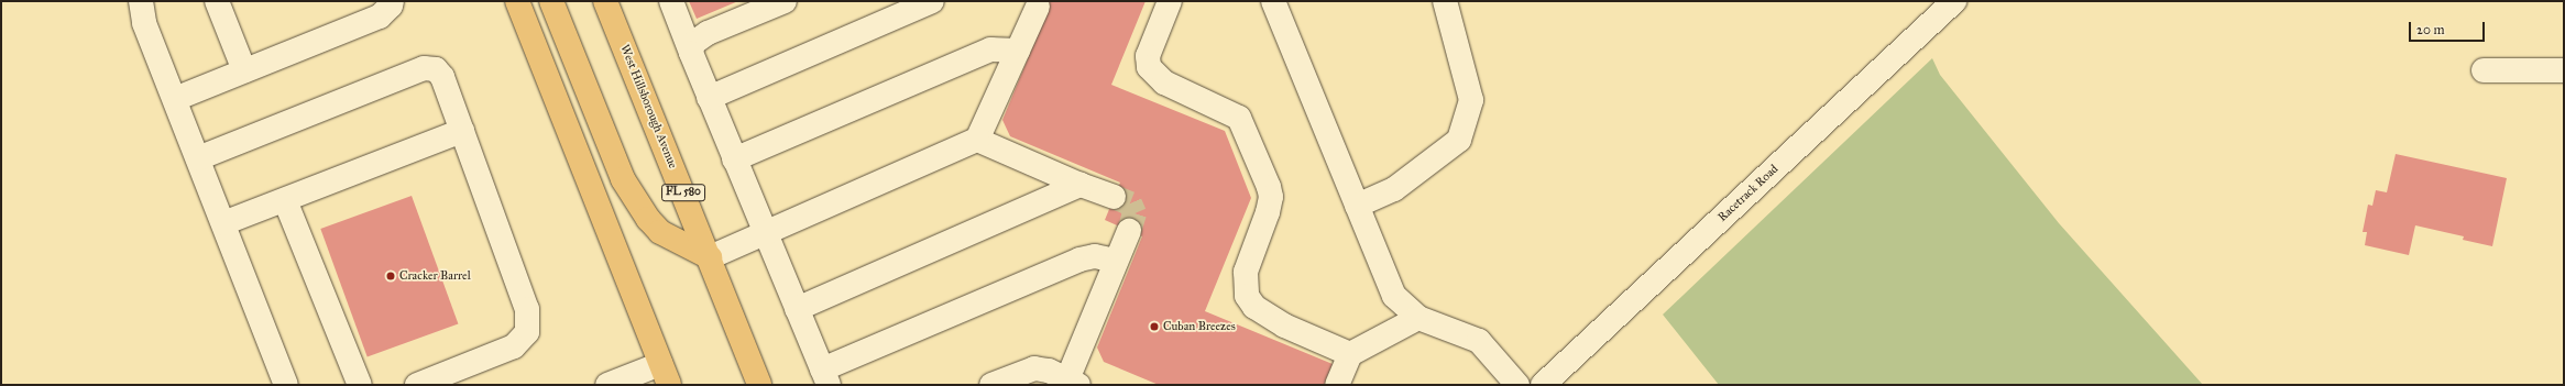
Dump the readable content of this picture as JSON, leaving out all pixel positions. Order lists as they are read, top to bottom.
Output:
{
  "streets": {
    "main road": ["West Hillsborough Avenue", "FL 580"],
    "street": ["Racetrack Road"]
  },
  "places": ["Cracker Barrel", "Cuban Breezes"],
  "scale_bar": "20 m"
}
